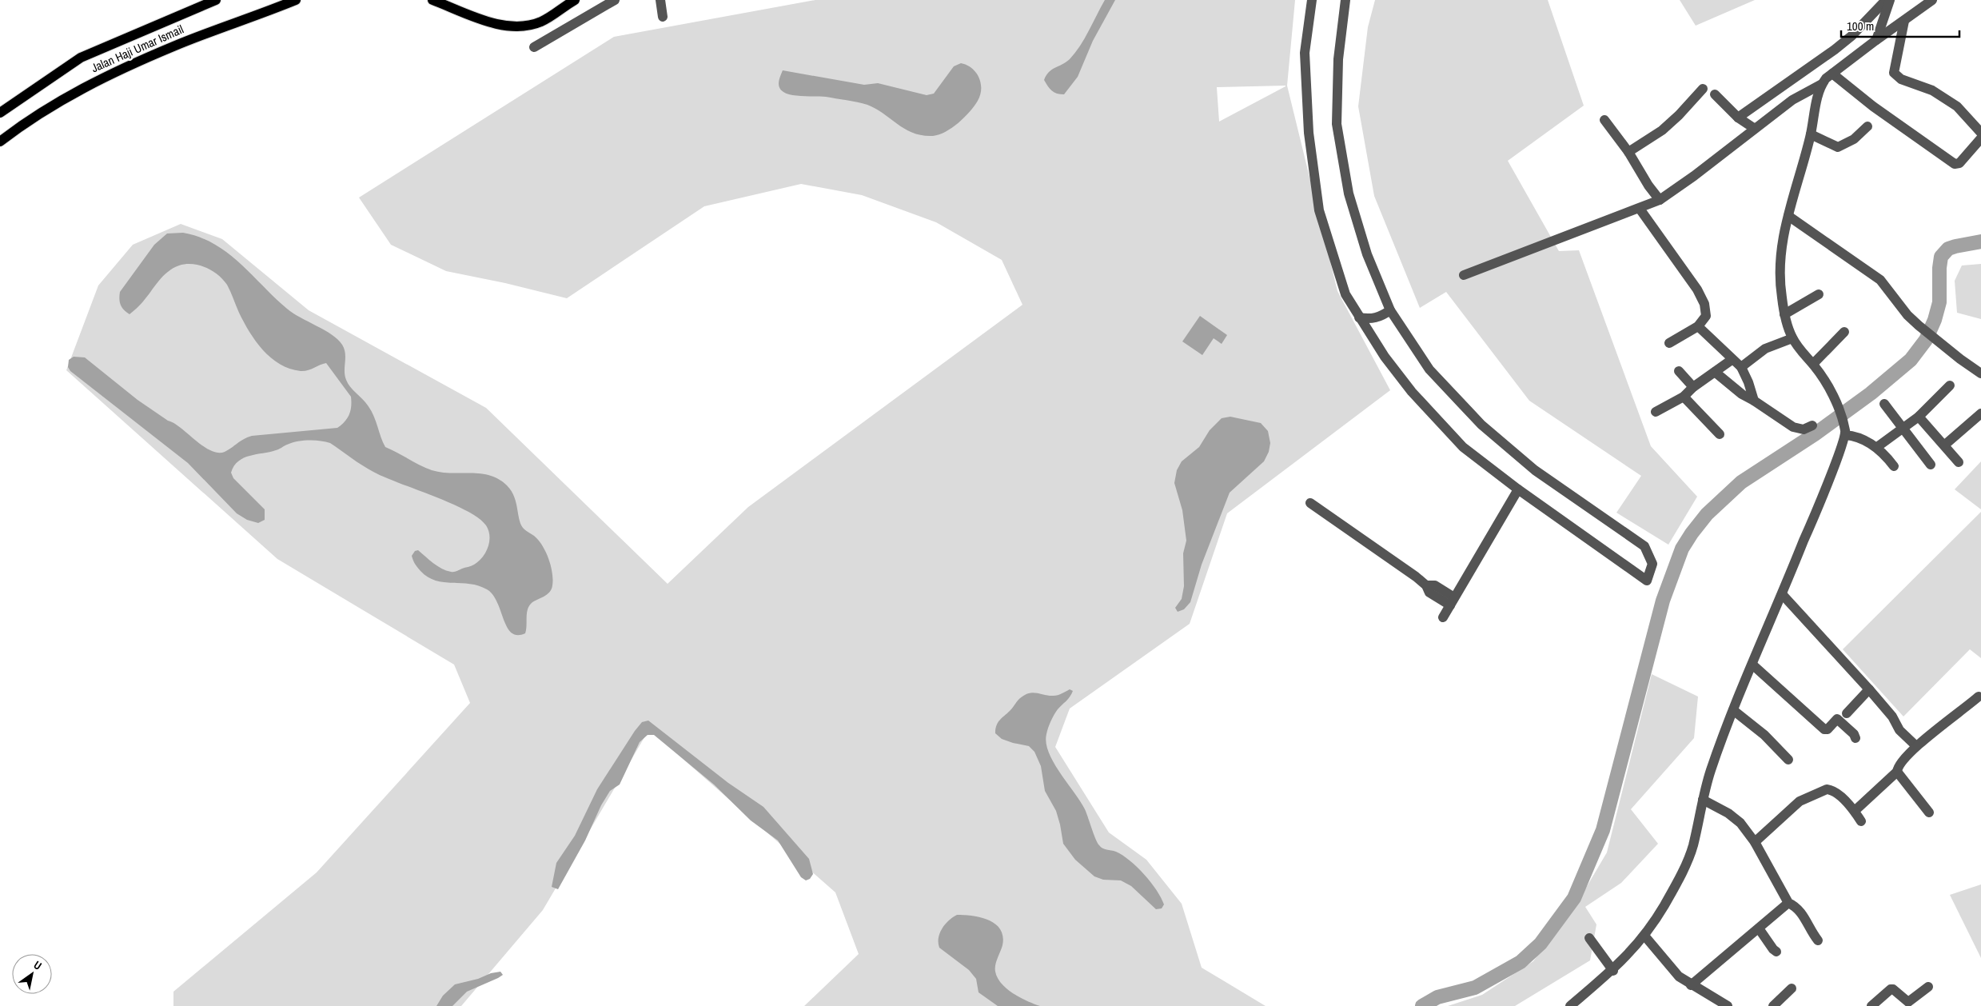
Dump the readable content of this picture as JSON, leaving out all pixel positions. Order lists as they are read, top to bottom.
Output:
{
  "streets": {
    "main road": ["Jalan Haji Umar Ismail"]
  },
  "scale_bar": "100 m",
  "north": "top right"
}
